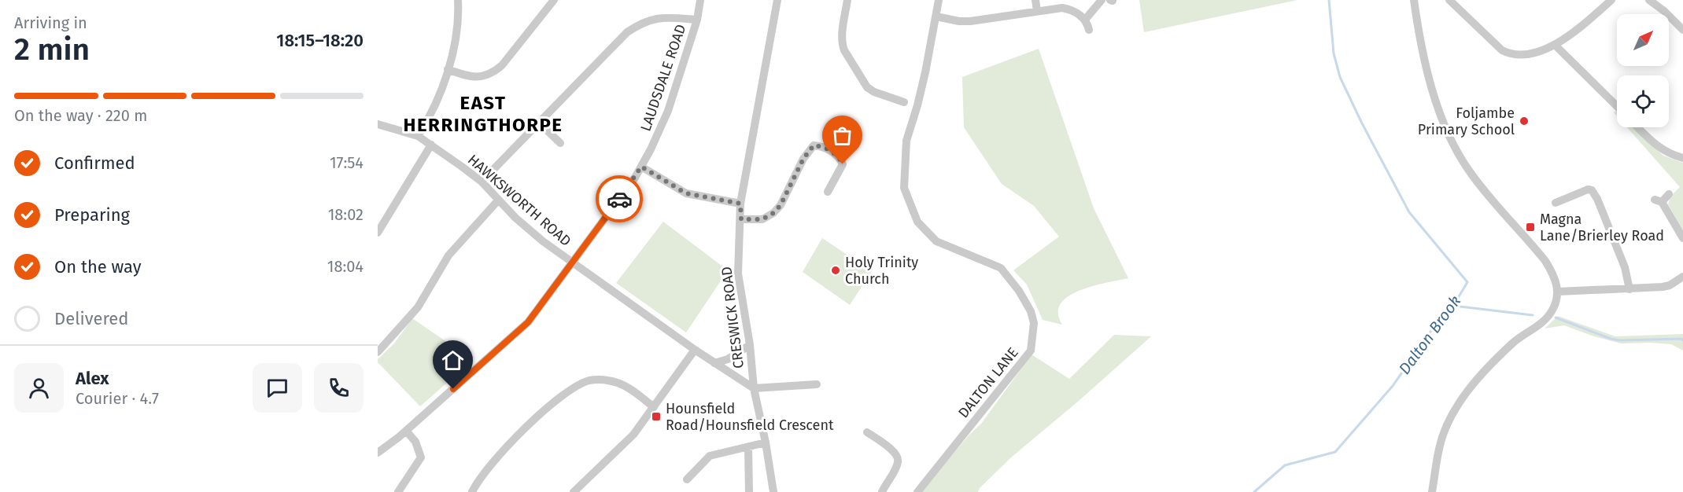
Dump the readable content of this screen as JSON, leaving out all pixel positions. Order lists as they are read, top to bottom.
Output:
{
  "streets": {
    "street": [
      "LAUDSDALE ROAD",
      "HAWKSWORTH ROAD",
      "CRESWICK ROAD",
      "DALTON LANE"
    ]
  },
  "crossings": [
    ["LAUDSDALE ROAD", "HAWKSWORTH ROAD"],
    ["HAWKSWORTH ROAD", "CRESWICK ROAD"]
  ],
  "districts": ["EAST HERRINGTHORPE"],
  "water": ["Dalton Brook"],
  "places": {
    "other": ["Foljambe Primary School", "Holy Trinity Church"],
    "transit": ["Magna Lane/Brierley Road", "Hounsfield Road/Hounsfield Crescent"]
  },
  "north": "top right",
  "page": {
    "heading": ["2 min", "Arriving in", "18:15–18:20"],
    "panel": ["Alex", "Courier · 4.7"],
    "bar": "On the way · 220 m",
    "list": [
      ["Confirmed", "17:54"],
      ["Preparing", "18:02"],
      ["On the way", "18:04"],
      "Delivered"
    ]
  }
}
